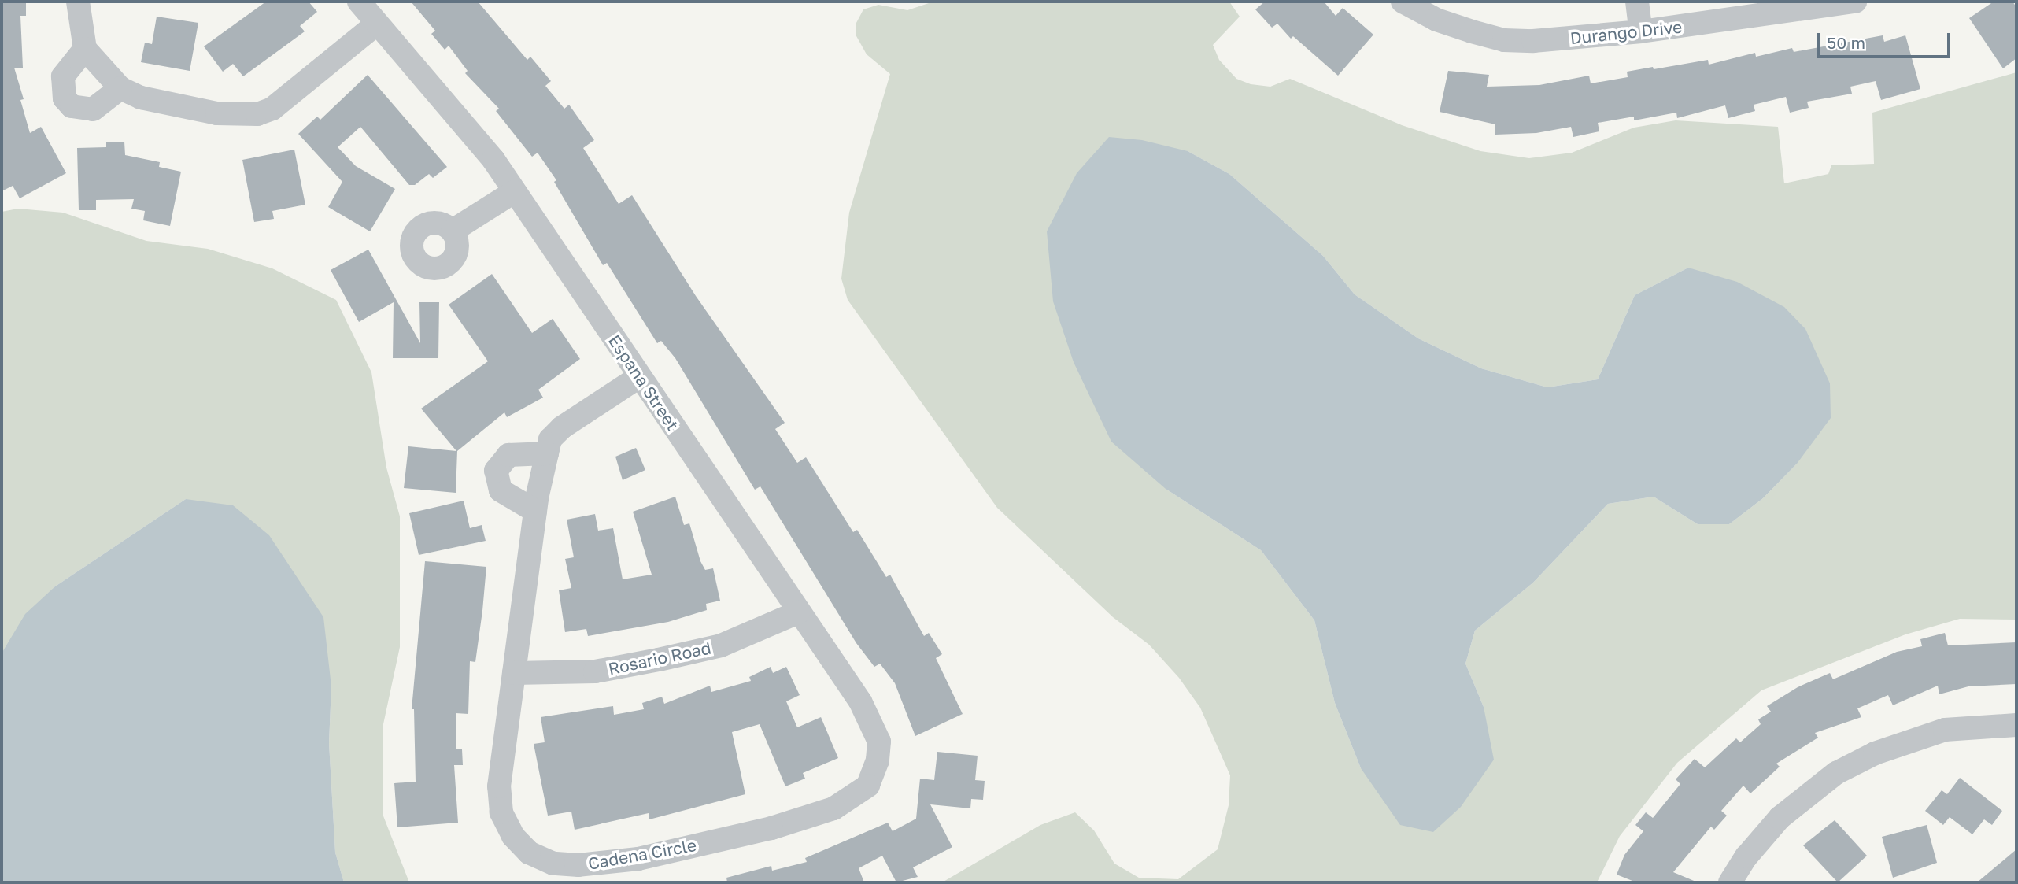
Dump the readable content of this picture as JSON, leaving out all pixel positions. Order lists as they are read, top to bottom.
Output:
{
  "streets": {
    "street": [
      "Durango Drive",
      "Espana Street",
      "Rosario Road",
      "Cadena Circle"
    ]
  },
  "crossings": [
    ["Espana Street", "Rosario Road"],
    ["Espana Street", "Cadena Circle"],
    ["Rosario Road", "Cadena Circle"]
  ],
  "scale_bar": "50 m"
}
